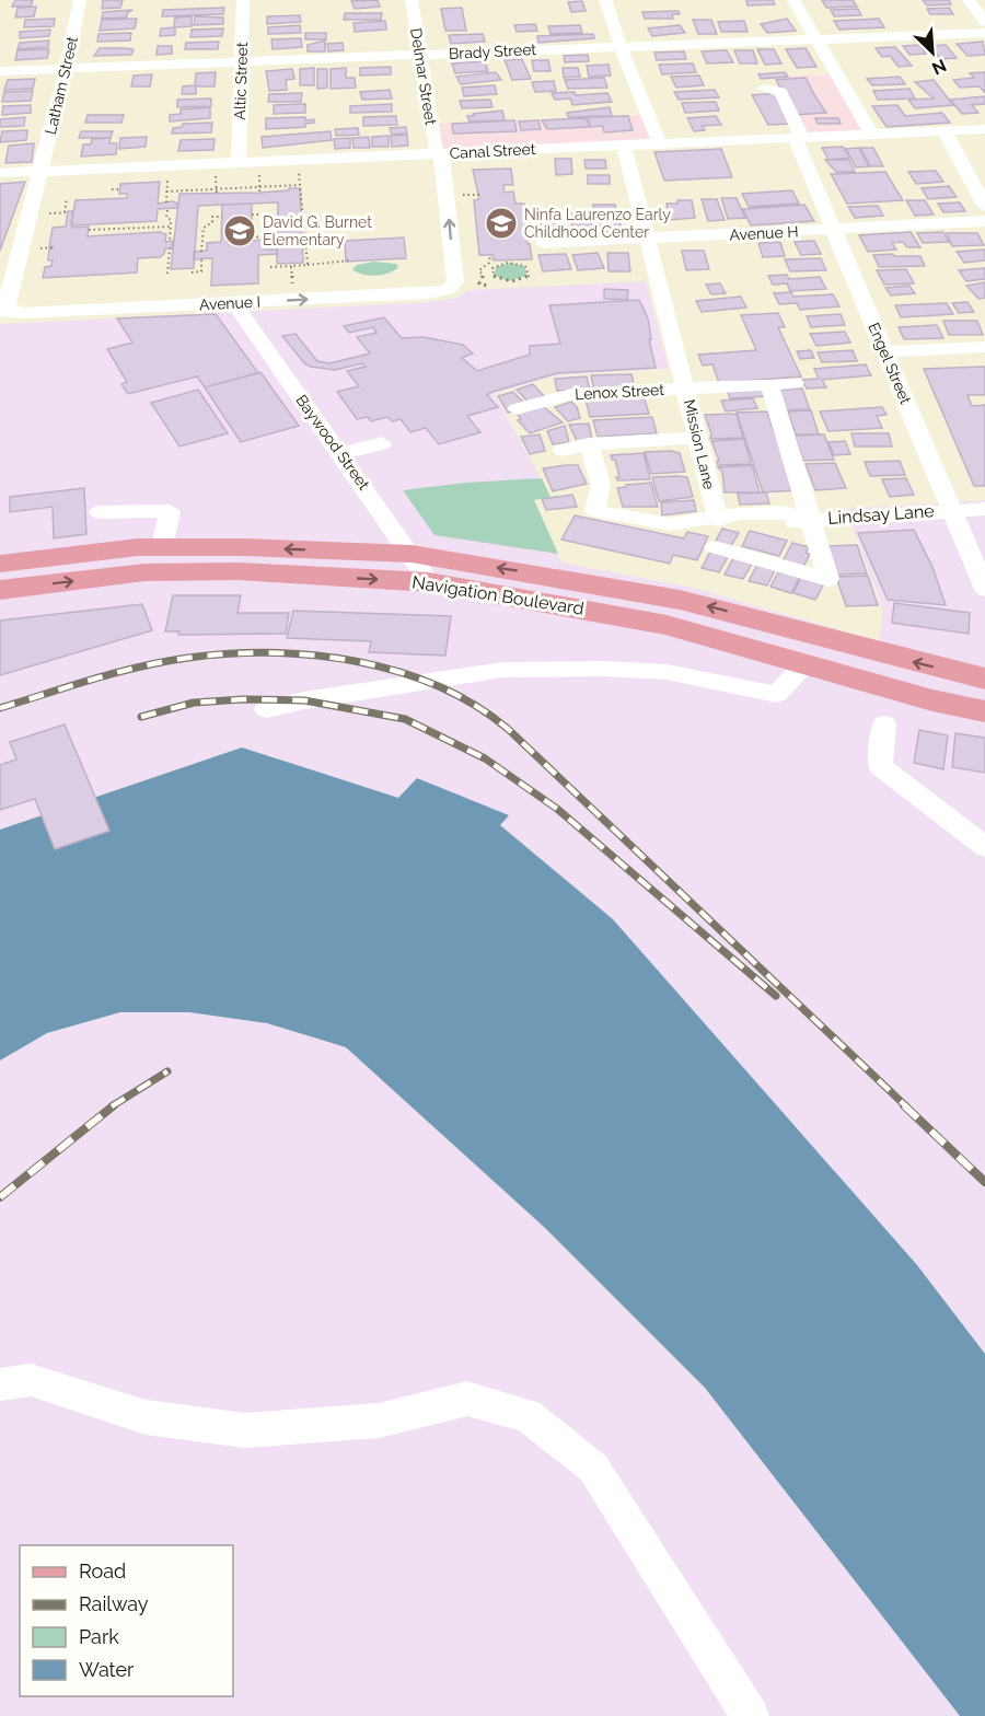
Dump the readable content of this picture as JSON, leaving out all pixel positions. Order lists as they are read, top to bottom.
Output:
{
  "streets": {
    "main road": ["Navigation Boulevard"],
    "street": [
      "Brady Street",
      "Delmar Street",
      "Altic Street",
      "Latham Street",
      "Canal Street",
      "Avenue H",
      "Avenue I",
      "Engel Street",
      "Lenox Street",
      "Baywood Street",
      "Mission Lane",
      "Lindsay Lane"
    ]
  },
  "crossings": [
    ["Brady Street", "Delmar Street"],
    ["Brady Street", "Altic Street"],
    ["Brady Street", "Latham Street"],
    ["Delmar Street", "Canal Street"],
    ["Delmar Street", "Avenue I"],
    ["Altic Street", "Canal Street"],
    ["Latham Street", "Canal Street"],
    ["Latham Street", "Avenue I"],
    ["Canal Street", "Engel Street"],
    ["Canal Street", "Mission Lane"],
    ["Avenue H", "Engel Street"],
    ["Avenue H", "Mission Lane"],
    ["Avenue I", "Baywood Street"],
    ["Engel Street", "Lindsay Lane"],
    ["Lenox Street", "Mission Lane"],
    ["Baywood Street", "Navigation Boulevard"],
    ["Mission Lane", "Lindsay Lane"]
  ],
  "one_way": ["Avenue I"],
  "places": {
    "school or university": ["Ninfa Laurenzo Early Childhood Center", "David G. Burnet Elementary"]
  },
  "legend": [
    "Road",
    "Railway",
    "Park",
    "Water"
  ],
  "north": "bottom right"
}
